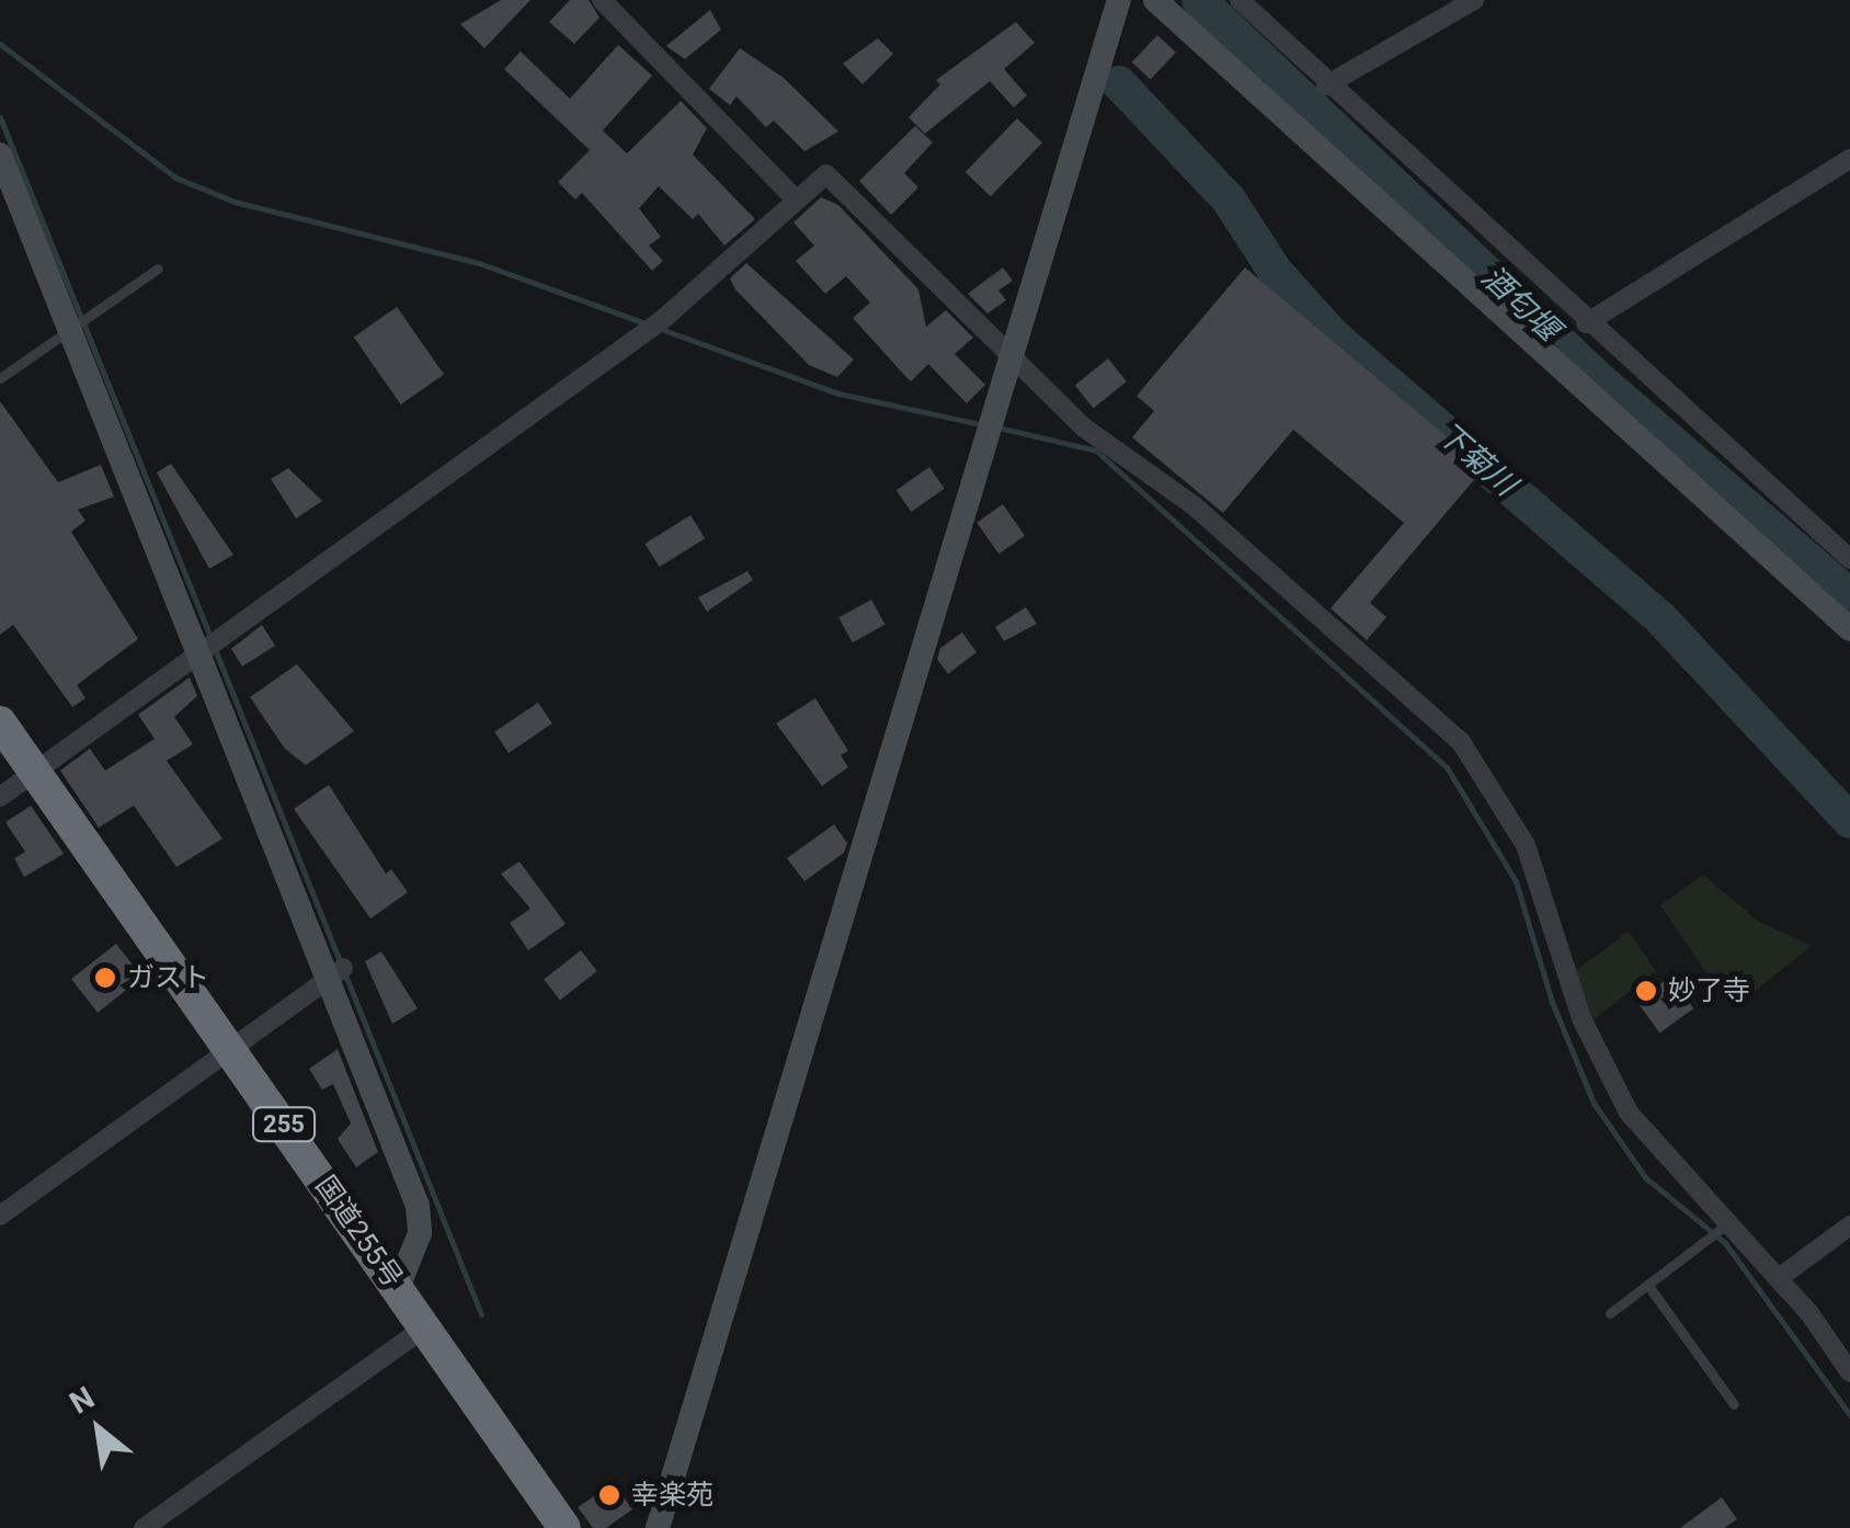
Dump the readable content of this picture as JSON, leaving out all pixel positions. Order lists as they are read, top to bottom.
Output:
{
  "streets": {
    "highway": ["255", "国道255号"]
  },
  "water": ["酒匂堰", "下菊川"],
  "places": ["ガスト", "妙了寺", "幸楽苑"],
  "north": "top left"
}
